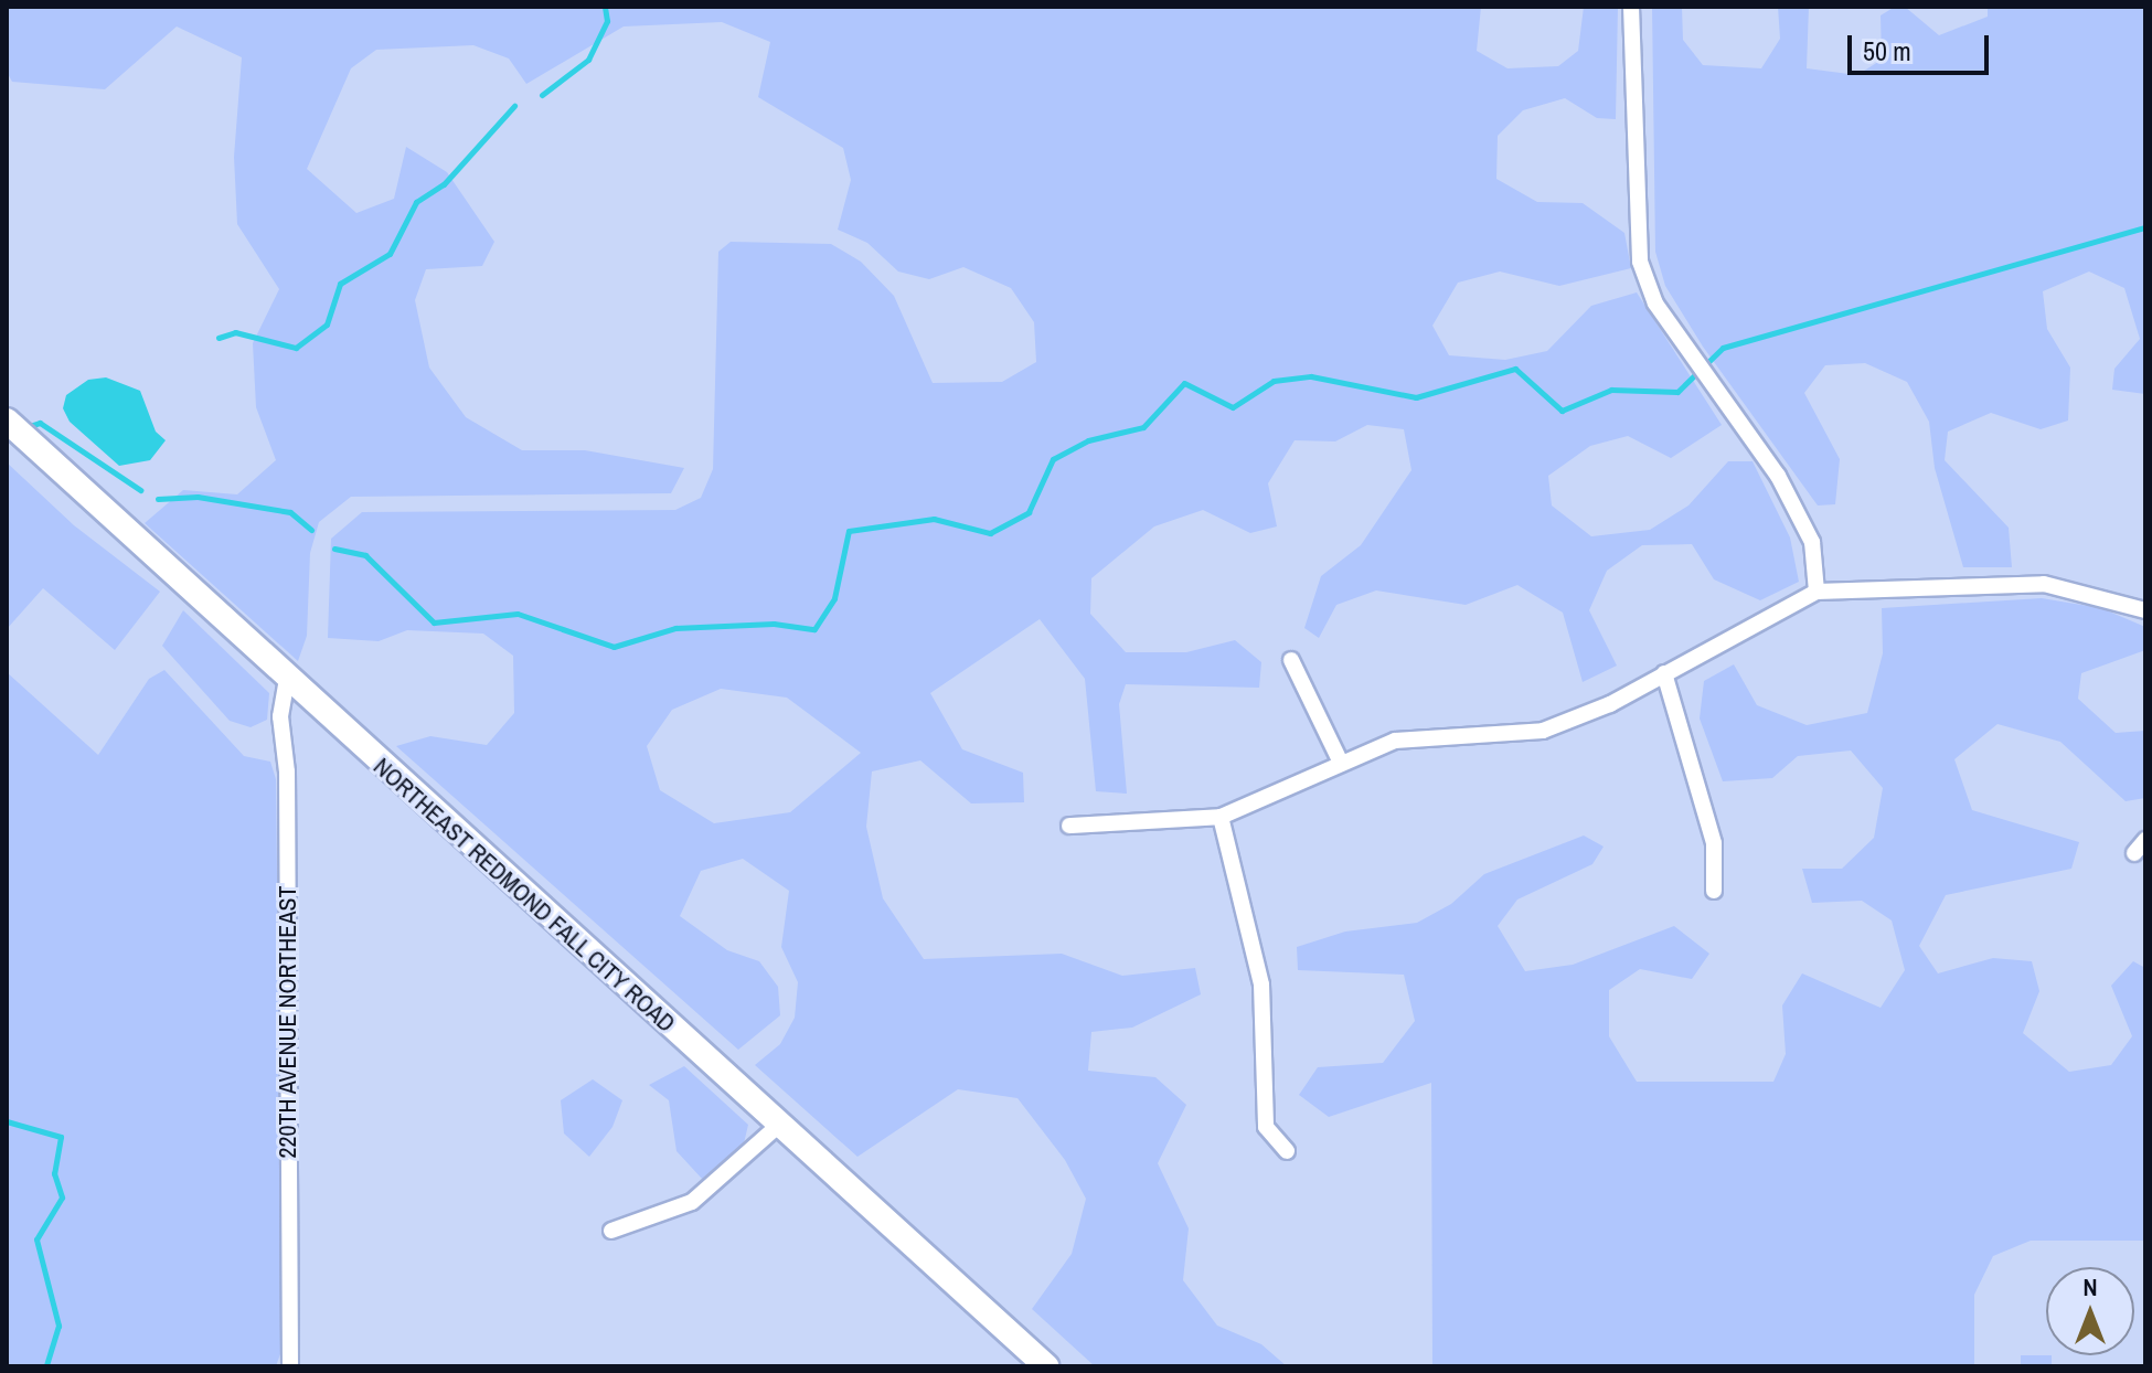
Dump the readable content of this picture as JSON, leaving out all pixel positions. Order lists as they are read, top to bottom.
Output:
{
  "streets": {
    "main road": ["NORTHEAST REDMOND FALL CITY ROAD"],
    "street": ["220TH AVENUE NORTHEAST"]
  },
  "crossings": [
    ["NORTHEAST REDMOND FALL CITY ROAD", "220TH AVENUE NORTHEAST"]
  ],
  "scale_bar": "50 m",
  "north": "top"
}
